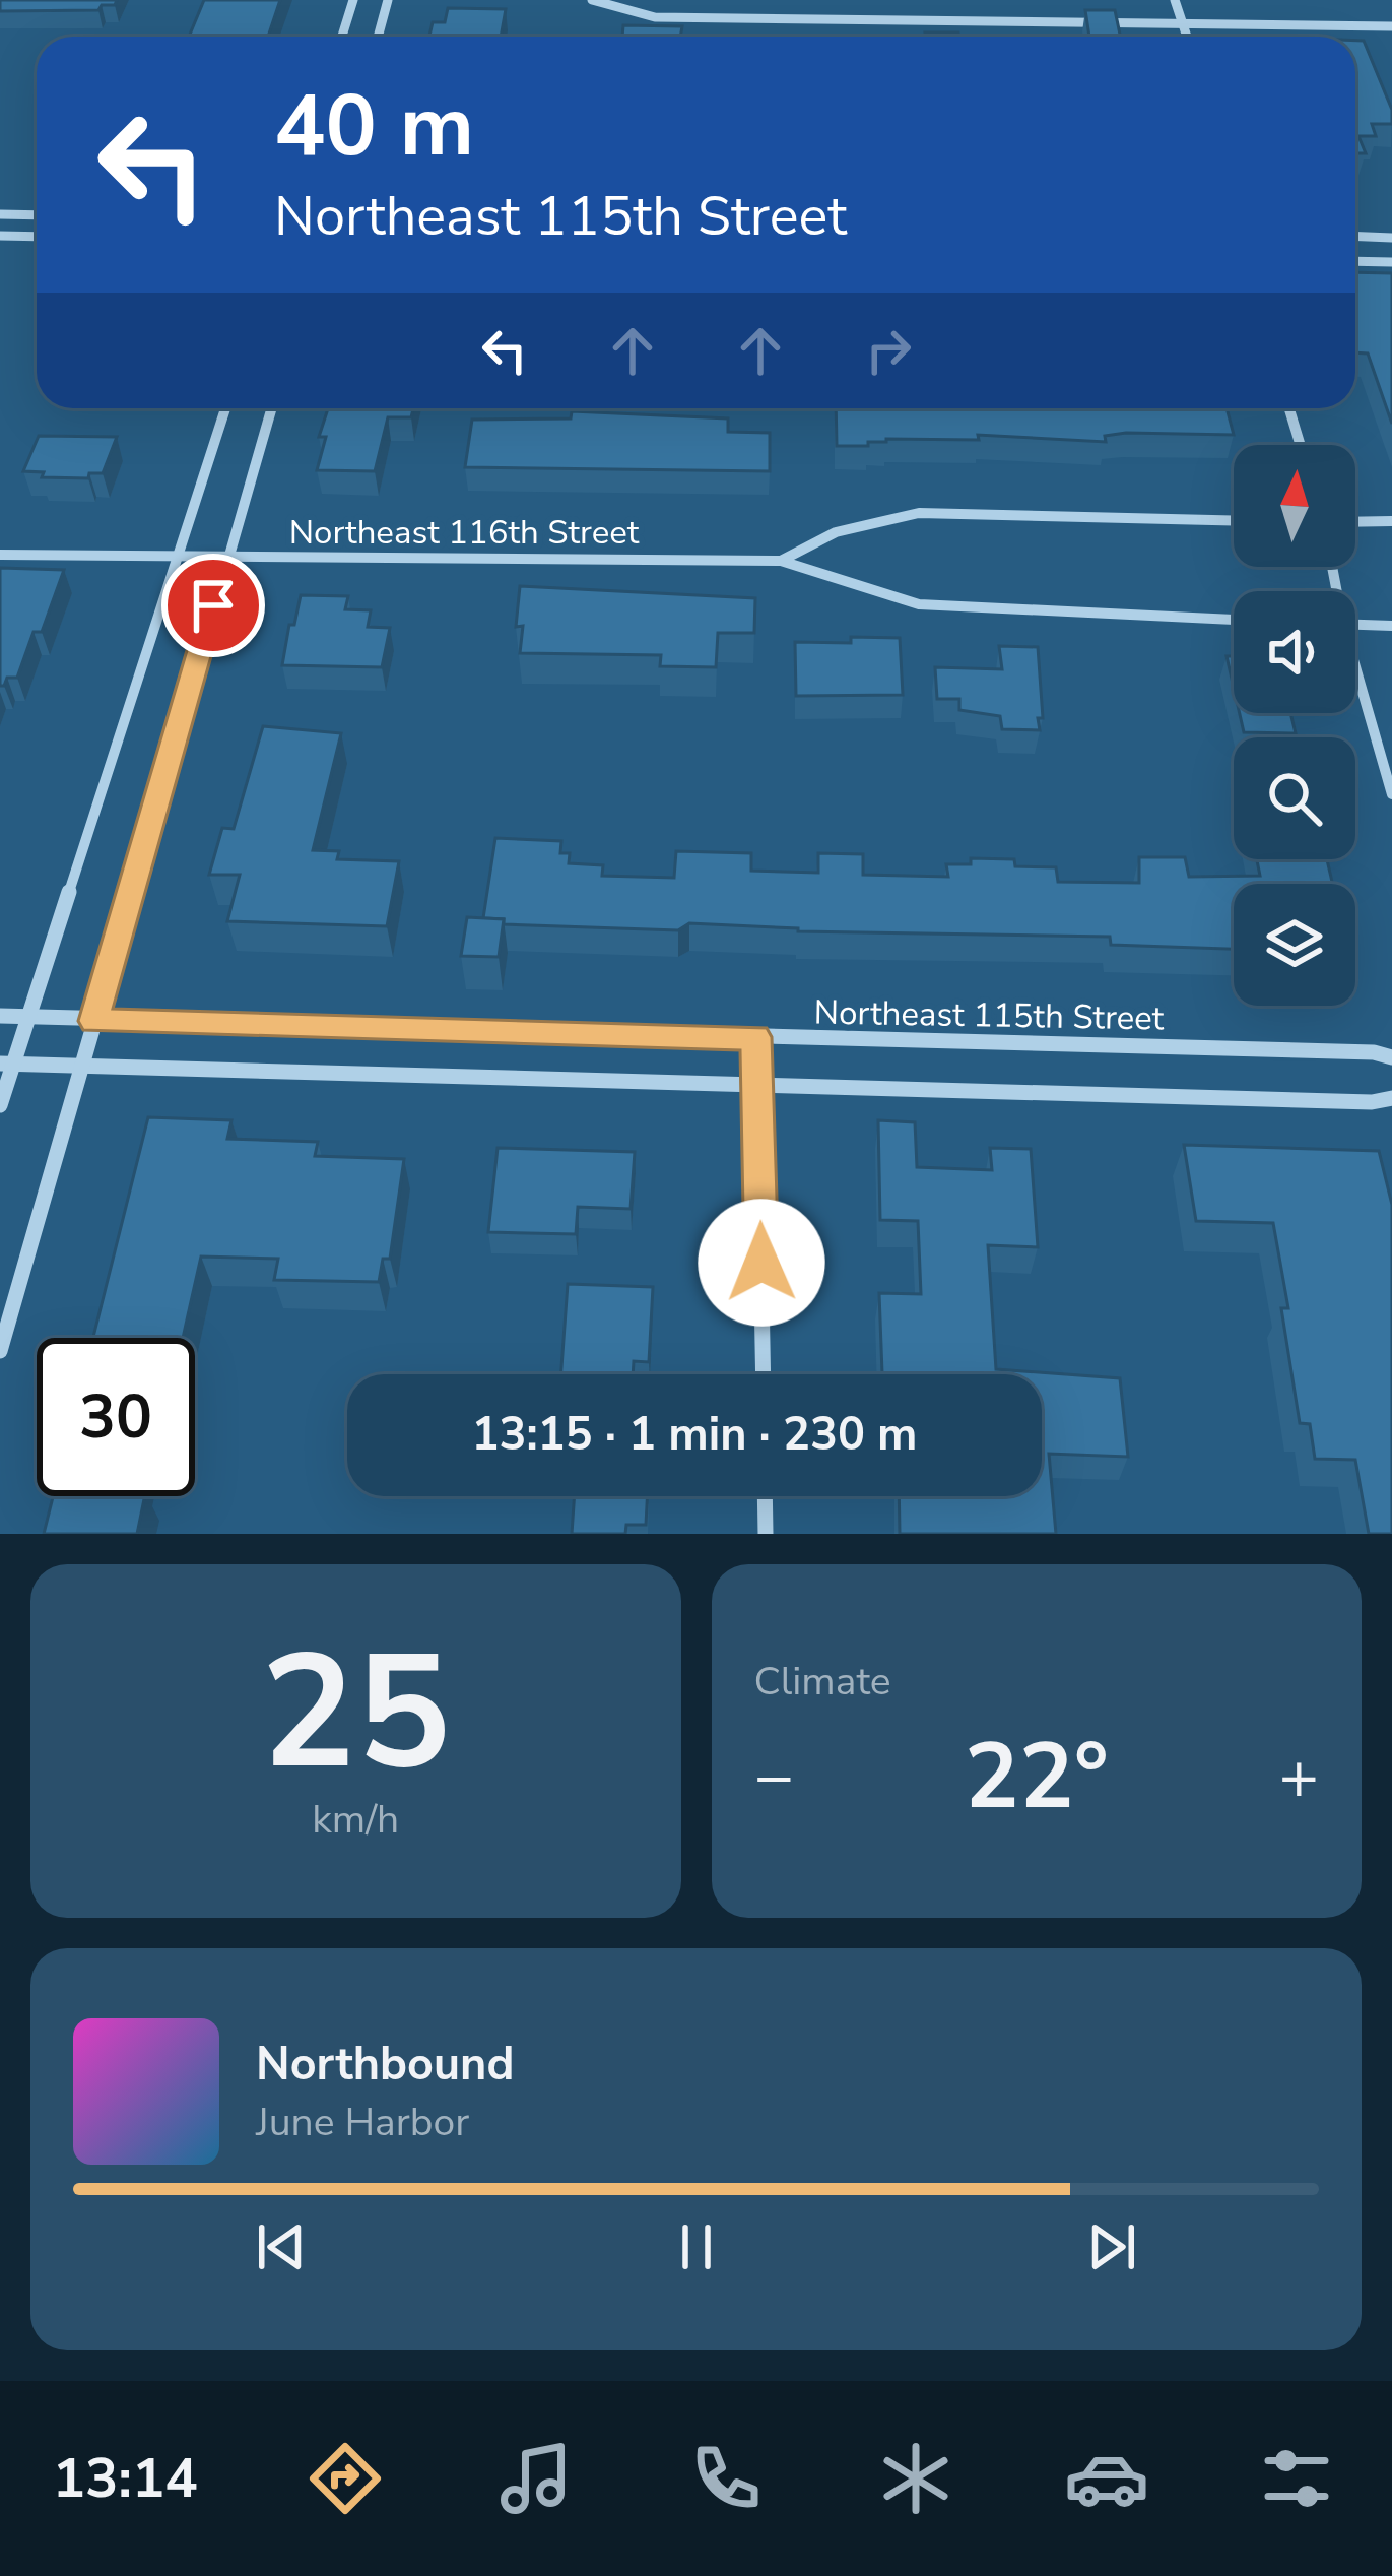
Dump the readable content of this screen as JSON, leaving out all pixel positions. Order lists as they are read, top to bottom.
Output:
{
  "streets": {
    "street": ["Northeast 116th Street", "Northeast 115th Street"]
  },
  "north": "top",
  "page": {
    "turn": ["40 m", "Northeast 115th Street"],
    "limit": "30",
    "trip": "13:15 · 1 min · 230 m",
    "tile": [
      ["25", "km/h"],
      "Climate"
    ],
    "heat": ["−", "22°", "+"],
    "song": ["Northbound", "June Harbor"],
    "tabs": "13:14"
  }
}
